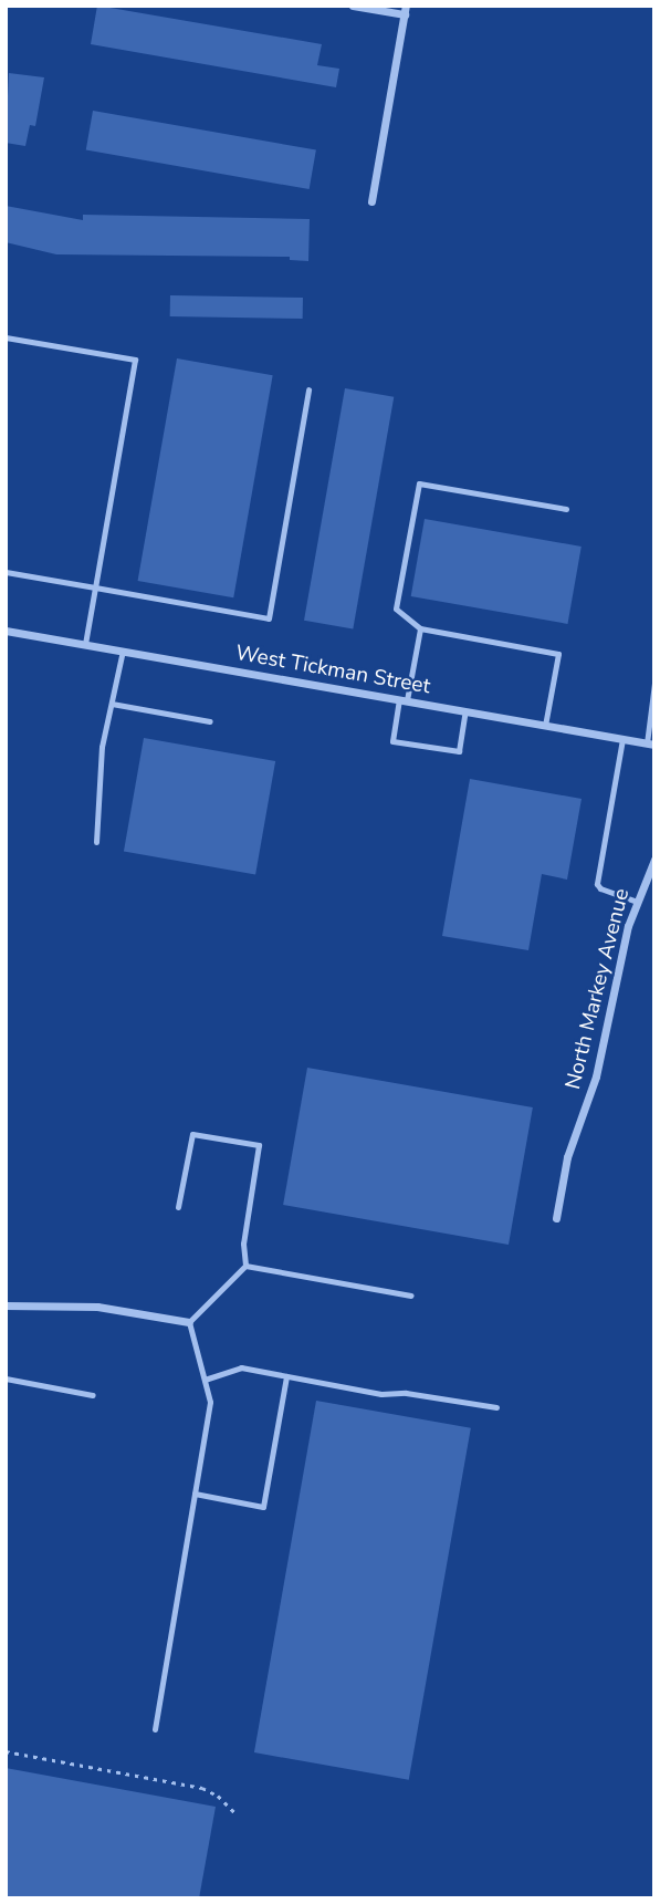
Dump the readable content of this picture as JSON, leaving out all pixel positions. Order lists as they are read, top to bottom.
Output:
{
  "streets": {
    "street": ["West Tickman Street", "North Markey Avenue"]
  }
}
